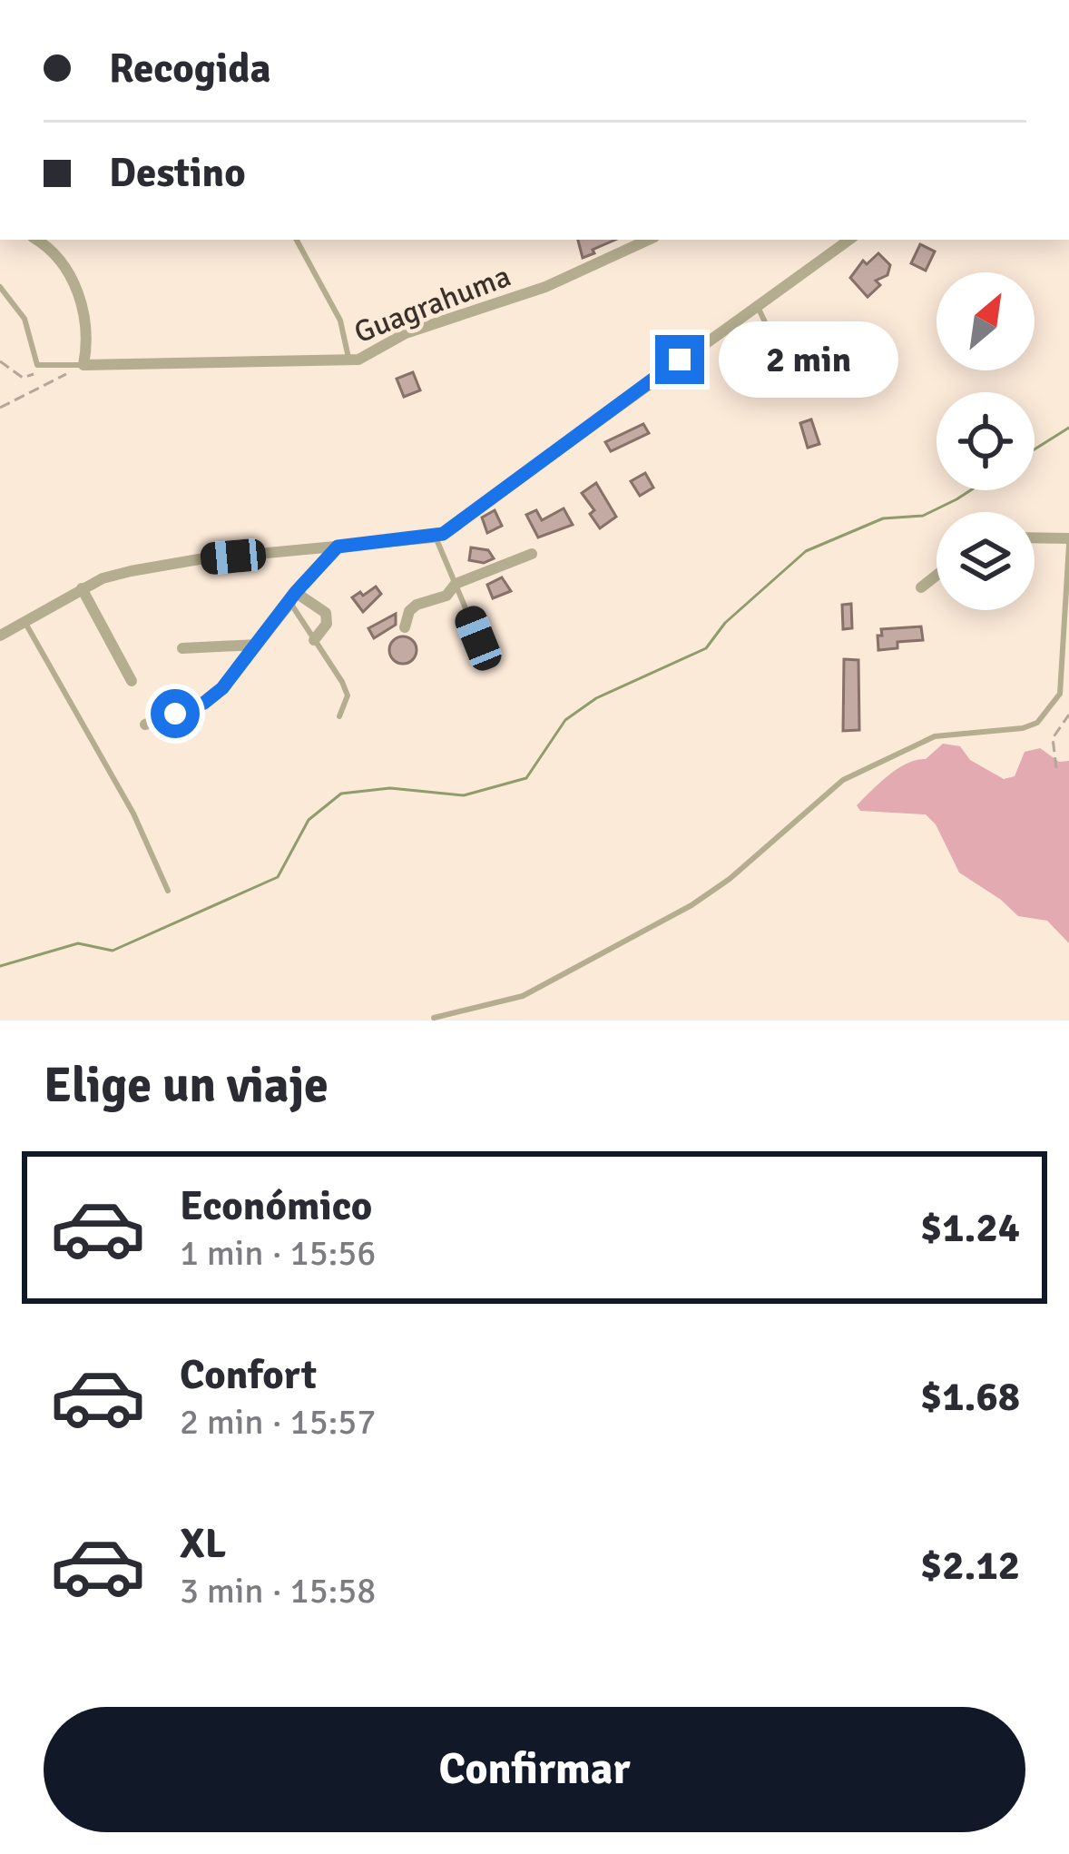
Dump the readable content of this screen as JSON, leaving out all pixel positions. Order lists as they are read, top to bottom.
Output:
{
  "streets": {
    "street": ["Guagrahuma"]
  },
  "north": "top right",
  "page": {
    "banner": ["Recogida", "Destino"],
    "bubble": "2 min",
    "heading": "Elige un viaje",
    "list": [
      {
        "name": "Económico",
        "note": "1 min · 15:56",
        "value": "$1.24"
      },
      {
        "name": "Confort",
        "note": "2 min · 15:57",
        "value": "$1.68"
      },
      {
        "name": "XL",
        "note": "3 min · 15:58",
        "value": "$2.12"
      }
    ],
    "buttons": "Confirmar"
  }
}
